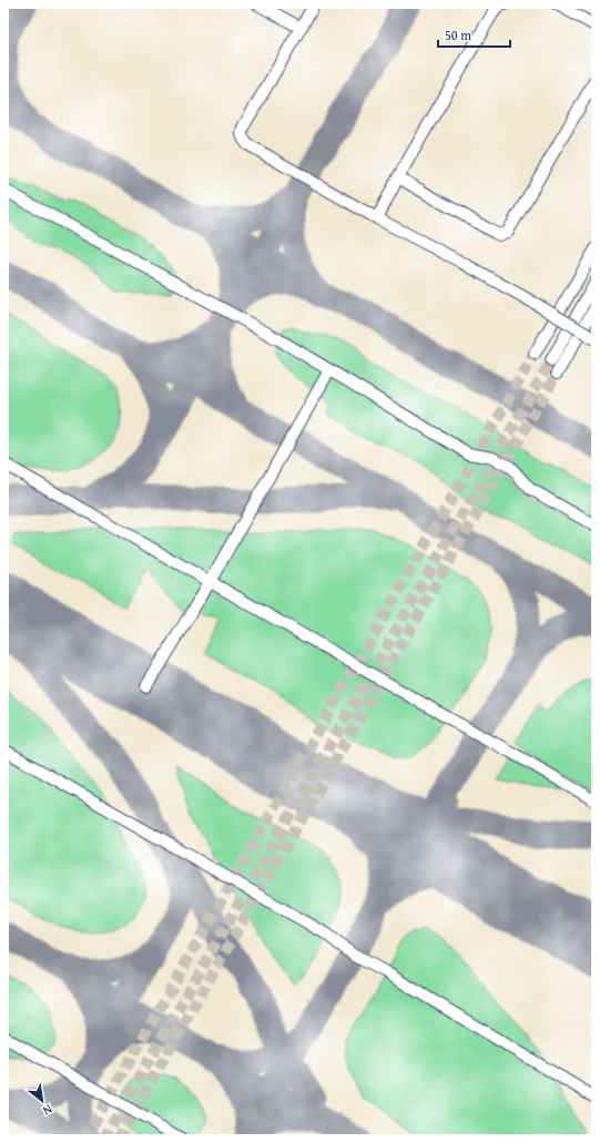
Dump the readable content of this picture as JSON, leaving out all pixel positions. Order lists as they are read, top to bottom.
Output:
{
  "scale_bar": "50 m",
  "north": "bottom right"
}
